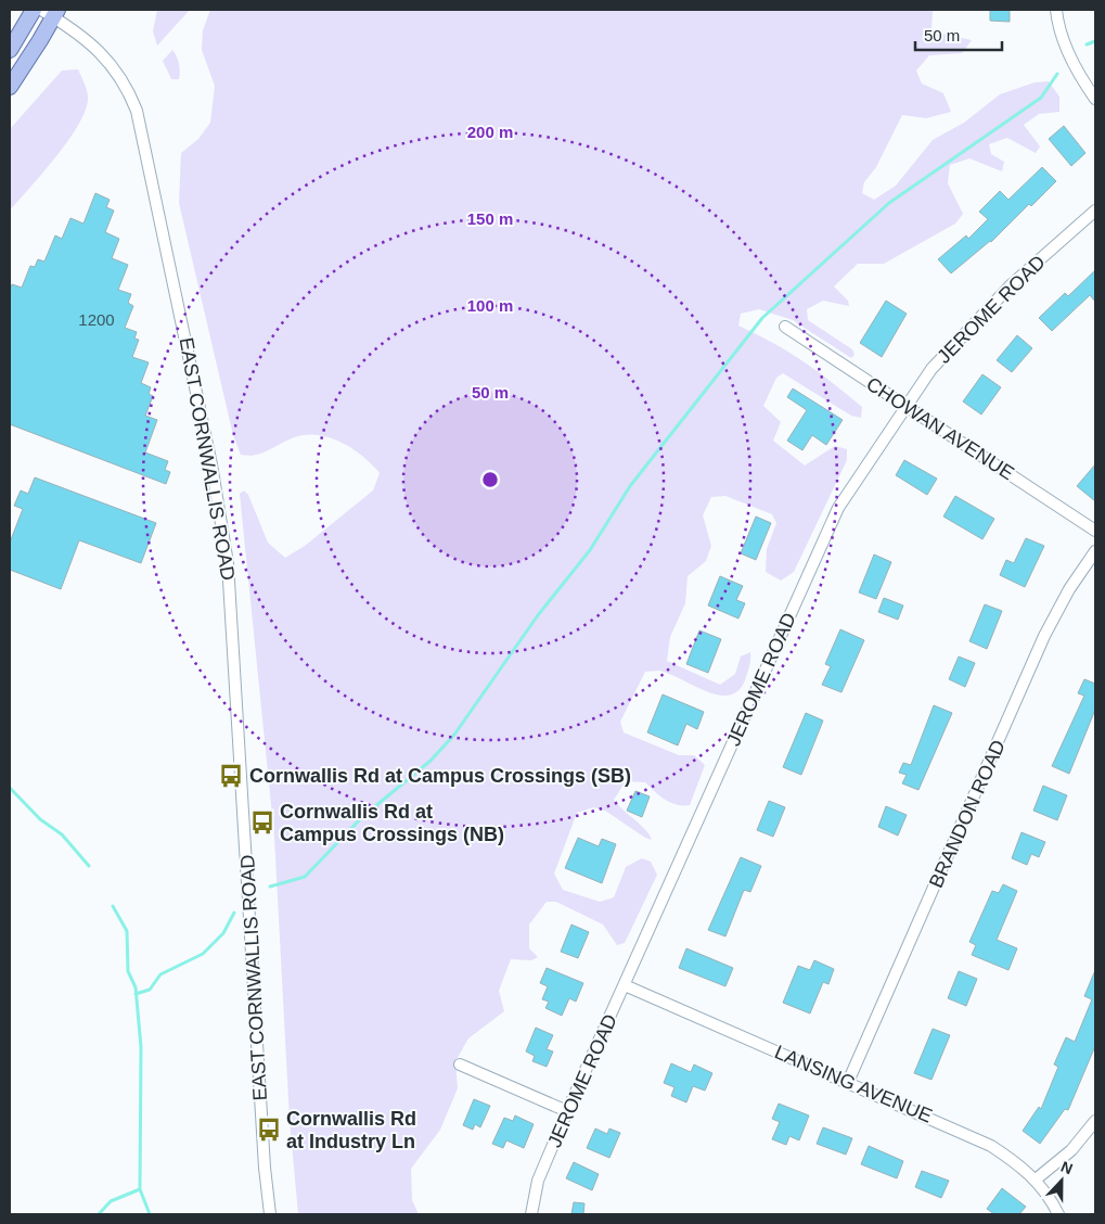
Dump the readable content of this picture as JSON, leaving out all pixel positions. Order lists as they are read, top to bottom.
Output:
{
  "streets": {
    "street": [
      "JEROME ROAD",
      "CHOWAN AVENUE",
      "EAST CORNWALLIS ROAD",
      "BRANDON ROAD",
      "LANSING AVENUE"
    ]
  },
  "crossings": [
    ["JEROME ROAD", "CHOWAN AVENUE"],
    ["JEROME ROAD", "LANSING AVENUE"],
    ["BRANDON ROAD", "LANSING AVENUE"]
  ],
  "places": {
    "bus stop": ["Cornwallis Rd at Campus Crossings (SB)", "Cornwallis Rd at Campus Crossings (NB)", "Cornwallis Rd at Industry Ln"]
  },
  "house_numbers": ["1200"],
  "scale_bar": "50 m",
  "north": "top",
  "rings": [
    "200 m",
    "150 m",
    "100 m",
    "50 m"
  ]
}
